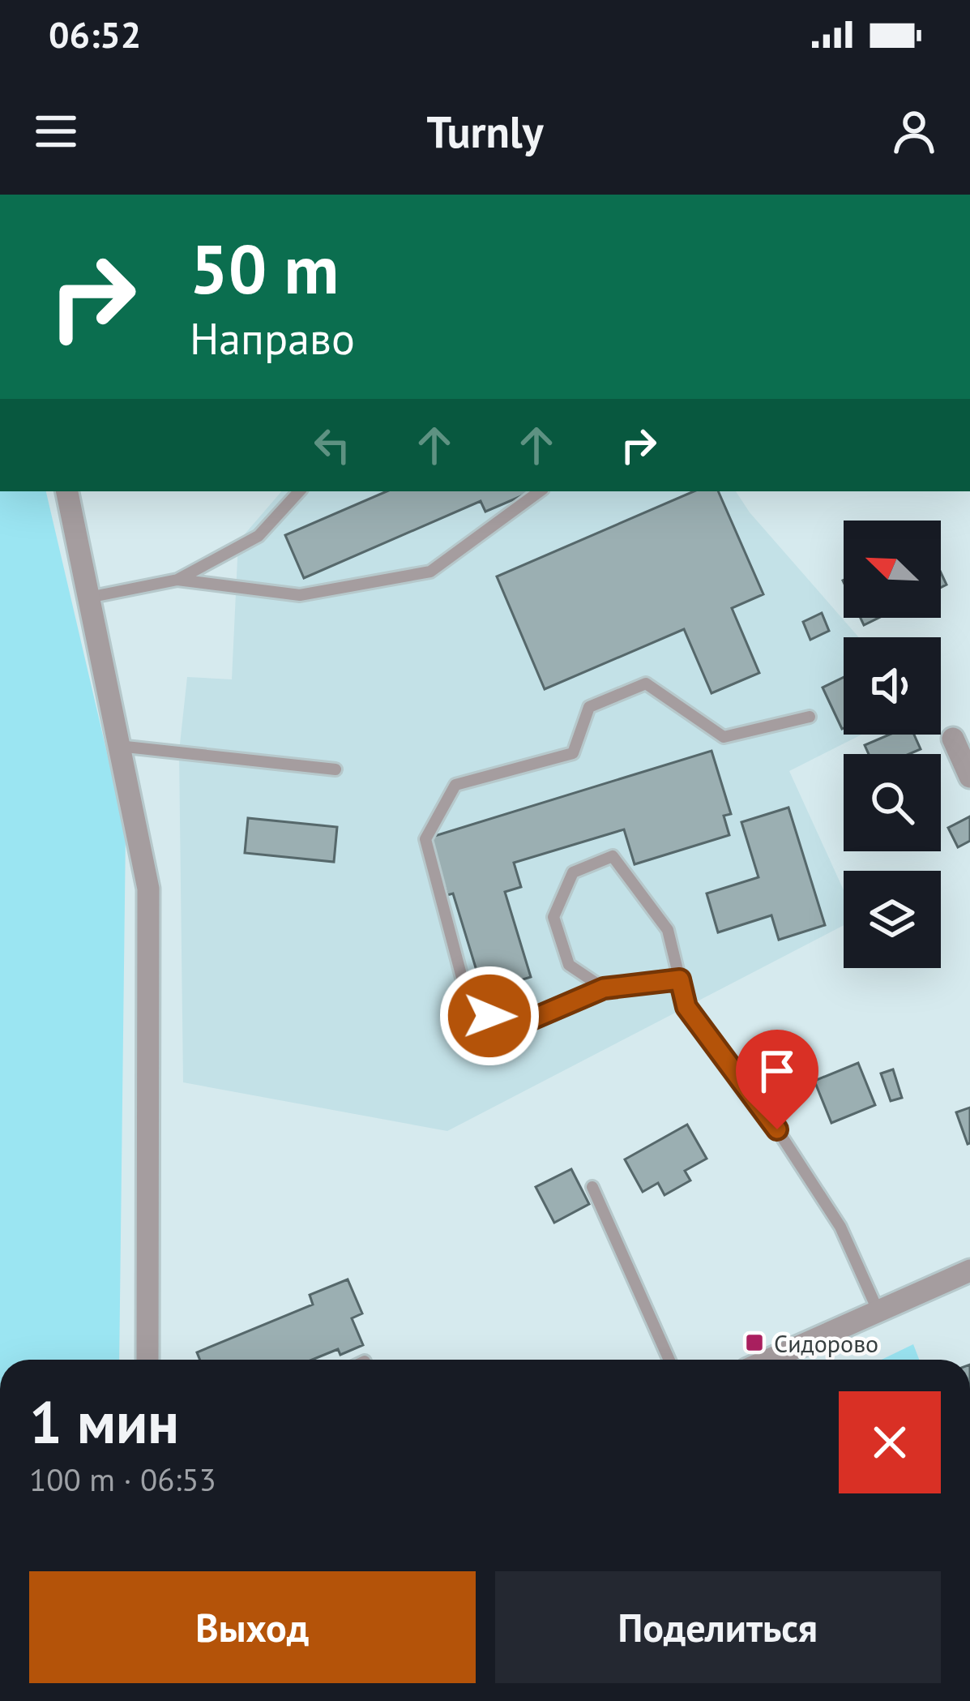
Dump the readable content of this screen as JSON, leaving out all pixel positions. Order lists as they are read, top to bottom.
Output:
{
  "places": {
    "transit": ["Сидорово"]
  },
  "north": "top left",
  "page": {
    "status": "06:52",
    "header": "Turnly",
    "turn": ["50 m", "Направо"],
    "heading": ["1 мин", "100 m · 06:53"],
    "buttons": ["Выход", "Поделиться"]
  }
}
